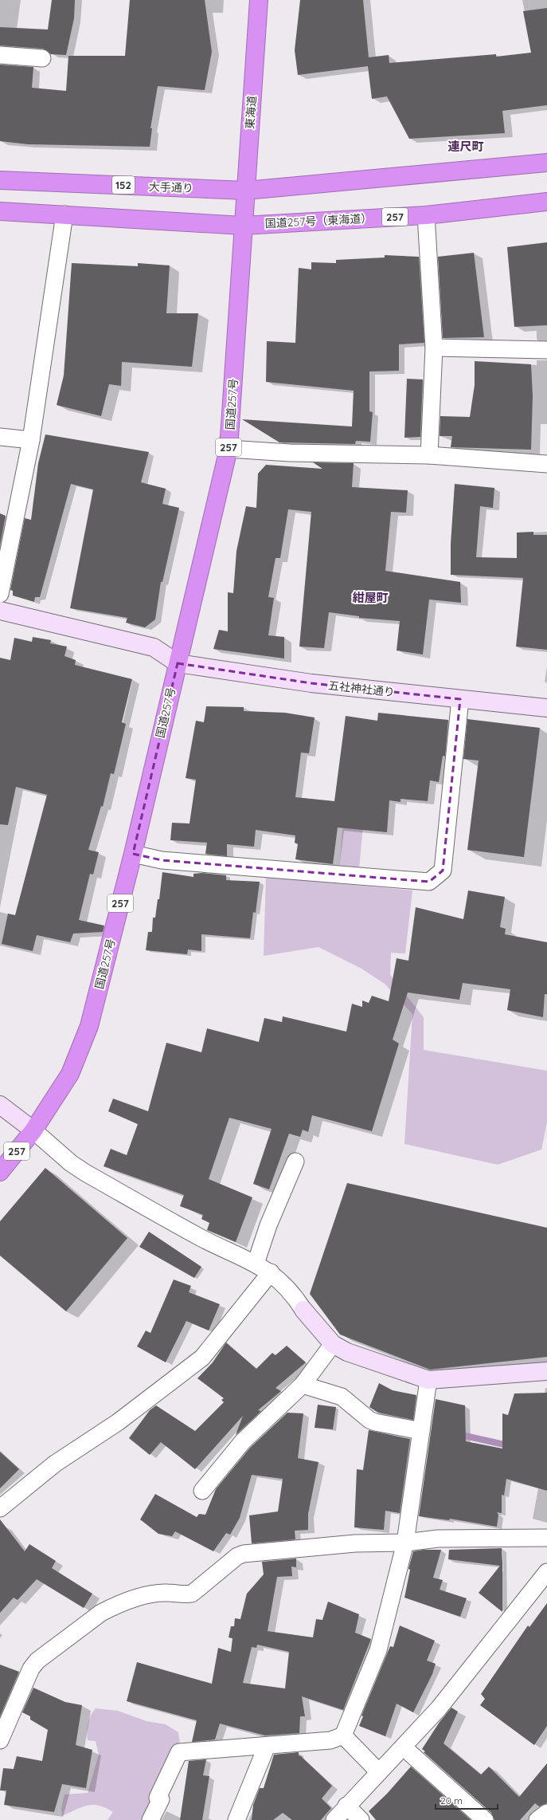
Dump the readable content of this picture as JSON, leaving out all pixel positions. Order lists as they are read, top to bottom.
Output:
{
  "streets": {
    "highway": [
      "東海道",
      "152",
      "大手通り",
      "257",
      "国道257号（東海道）",
      "国道257号"
    ],
    "street": ["五社神社通り"]
  },
  "crossings": [
    ["東海道", "大手通り"],
    ["東海道", "国道257号（東海道）"],
    ["東海道", "国道257号"],
    ["国道257号（東海道）", "国道257号"],
    ["国道257号", "五社神社通り"]
  ],
  "districts": ["連尺町", "紺屋町"],
  "scale_bar": "20 m"
}
